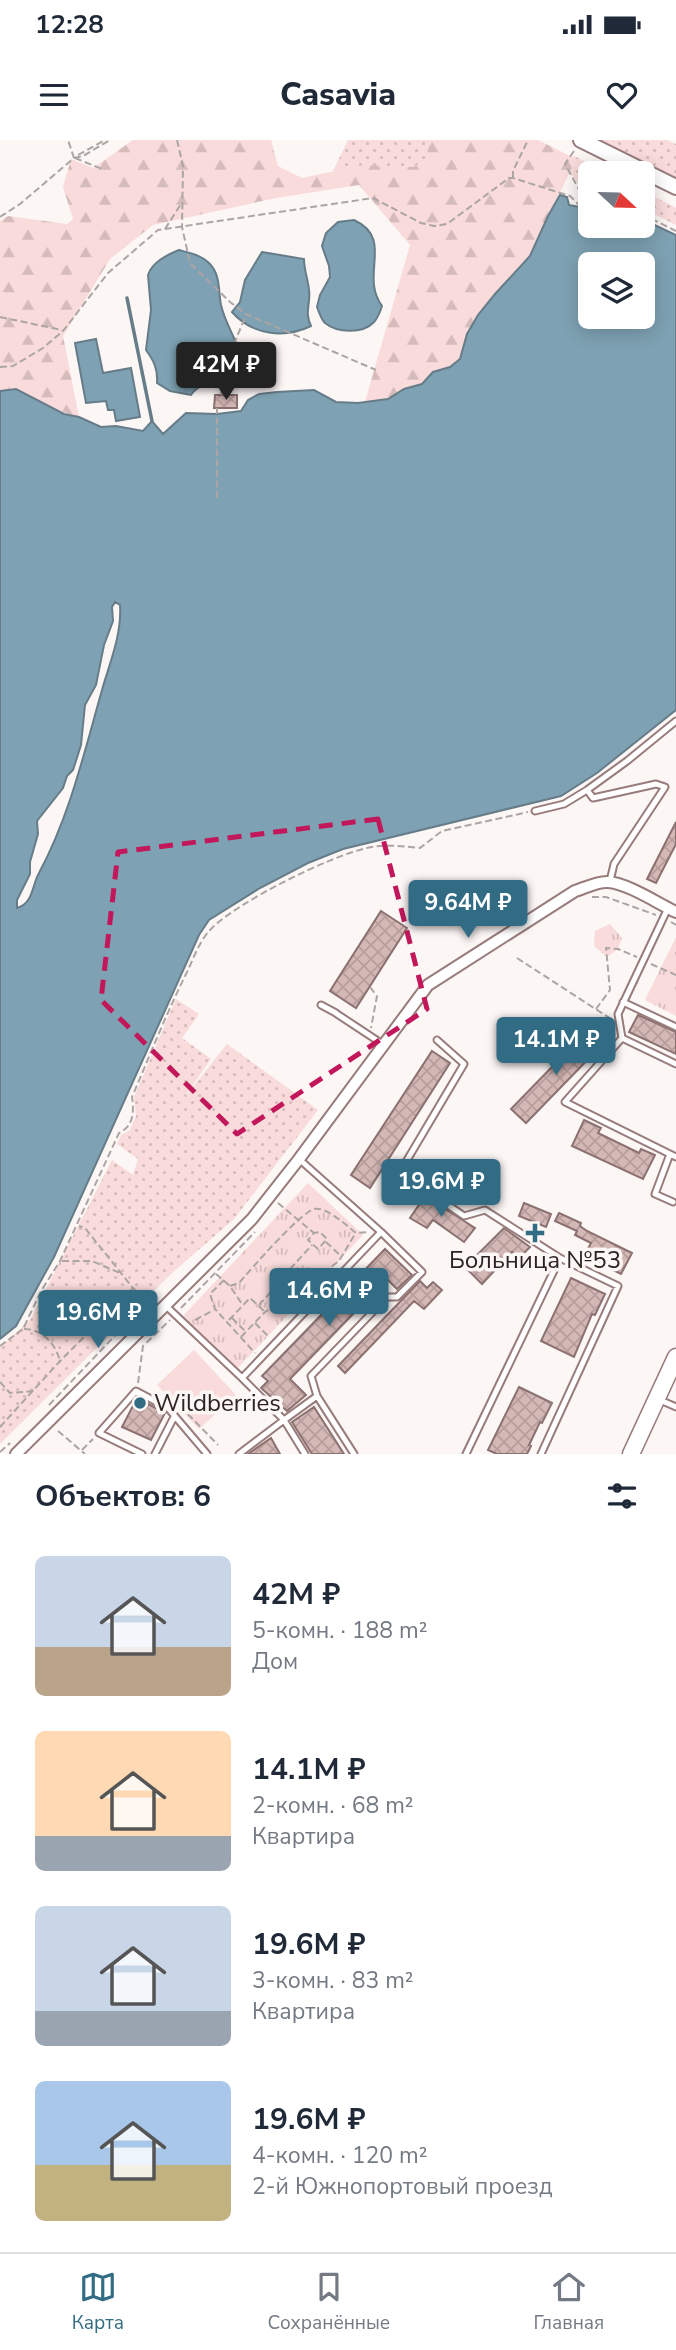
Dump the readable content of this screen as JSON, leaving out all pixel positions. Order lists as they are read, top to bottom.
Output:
{
  "places": {
    "health": ["Больница №53"],
    "other": ["Wildberries"]
  },
  "north": "right",
  "page": {
    "status": "12:28",
    "header": "Casavia",
    "price": [
      "42M ₽",
      "9.64M ₽",
      "14.1M ₽",
      "19.6M ₽",
      "14.6M ₽",
      "19.6M ₽"
    ],
    "heading": "Объектов: 6",
    "list": [
      {
        "name": "42M ₽",
        "note": "5-комн. · 188 m² · Дом"
      },
      {
        "name": "14.1M ₽",
        "note": "2-комн. · 68 m² · Квартира"
      },
      {
        "name": "19.6M ₽",
        "note": "3-комн. · 83 m² · Квартира"
      },
      {
        "name": "19.6M ₽",
        "note": "4-комн. · 120 m² · 2-й Южнопортовый проезд"
      }
    ],
    "tabs": ["Карта", "Сохранённые", "Главная"]
  }
}
